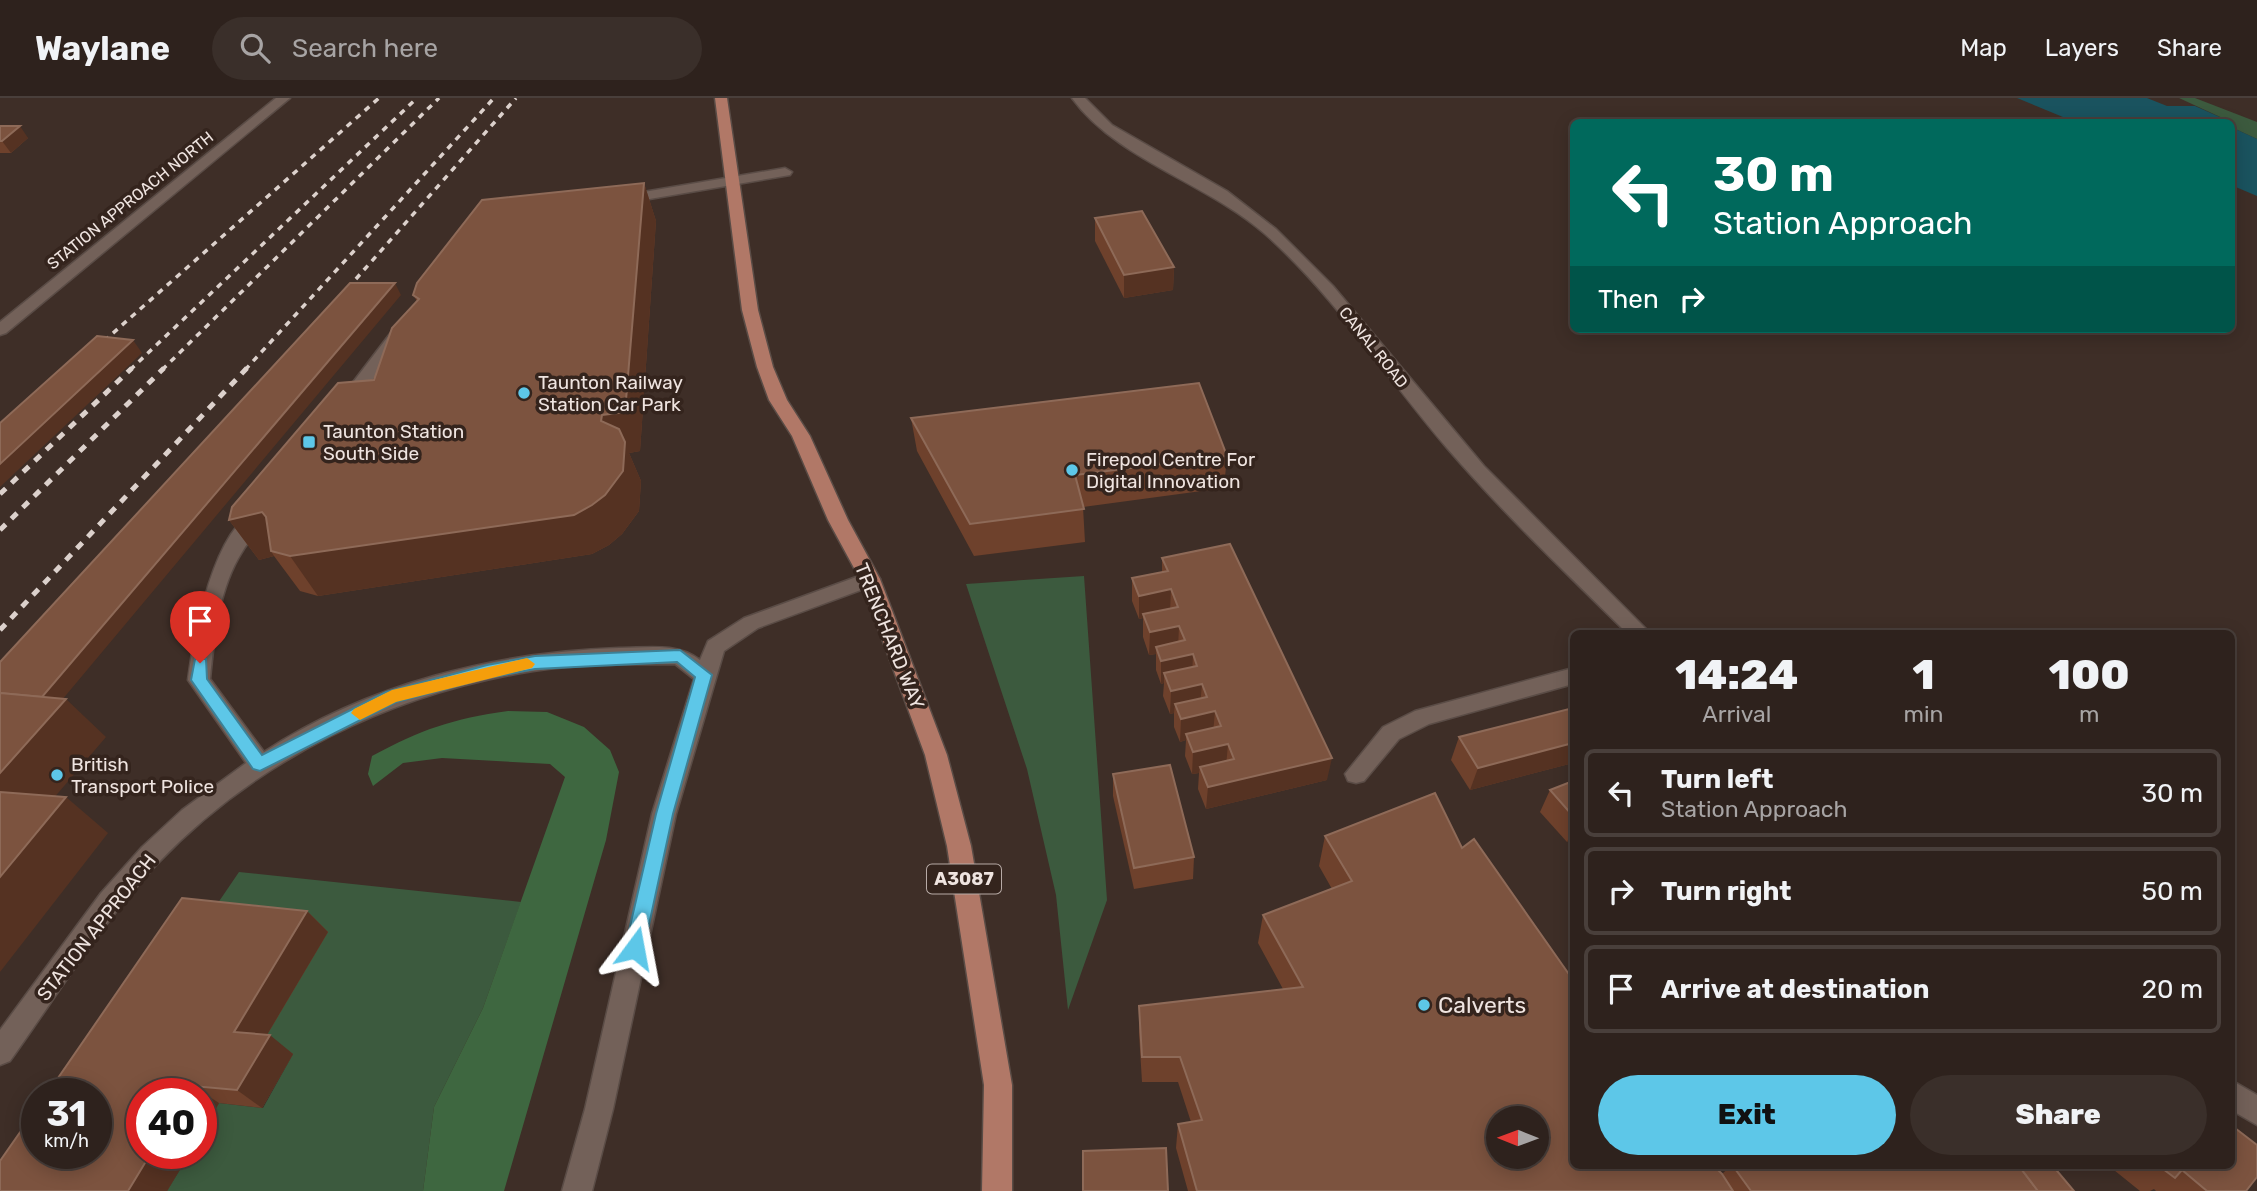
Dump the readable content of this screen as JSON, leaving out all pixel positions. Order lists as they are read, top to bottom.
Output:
{
  "streets": {
    "main road": ["TRENCHARD WAY", "A3087"],
    "street": ["STATION APPROACH NORTH", "CANAL ROAD", "STATION APPROACH"]
  },
  "places": {
    "other": [
      "Taunton Railway Station Car Park",
      "Firepool Centre For Digital Innovation",
      "British Transport Police",
      "Calverts"
    ],
    "transit": ["Taunton Station South Side"]
  },
  "north": "left",
  "page": {
    "header": "Waylane",
    "search": "Search here",
    "nav": ["Map", "Layers", "Share"],
    "turn": ["30 m", "Station Approach"],
    "then": "Then",
    "eta": [
      "14:24",
      "Arrival",
      "1",
      "min",
      "100",
      "m"
    ],
    "list": [
      {
        "name": "Turn left",
        "note": "Station Approach",
        "value": "30 m"
      },
      {
        "name": "Turn right",
        "value": "50 m"
      },
      {
        "name": "Arrive at destination",
        "value": "20 m"
      }
    ],
    "buttons": ["Exit", "Share"],
    "speed": "31 km/h",
    "limit": "40"
  }
}
